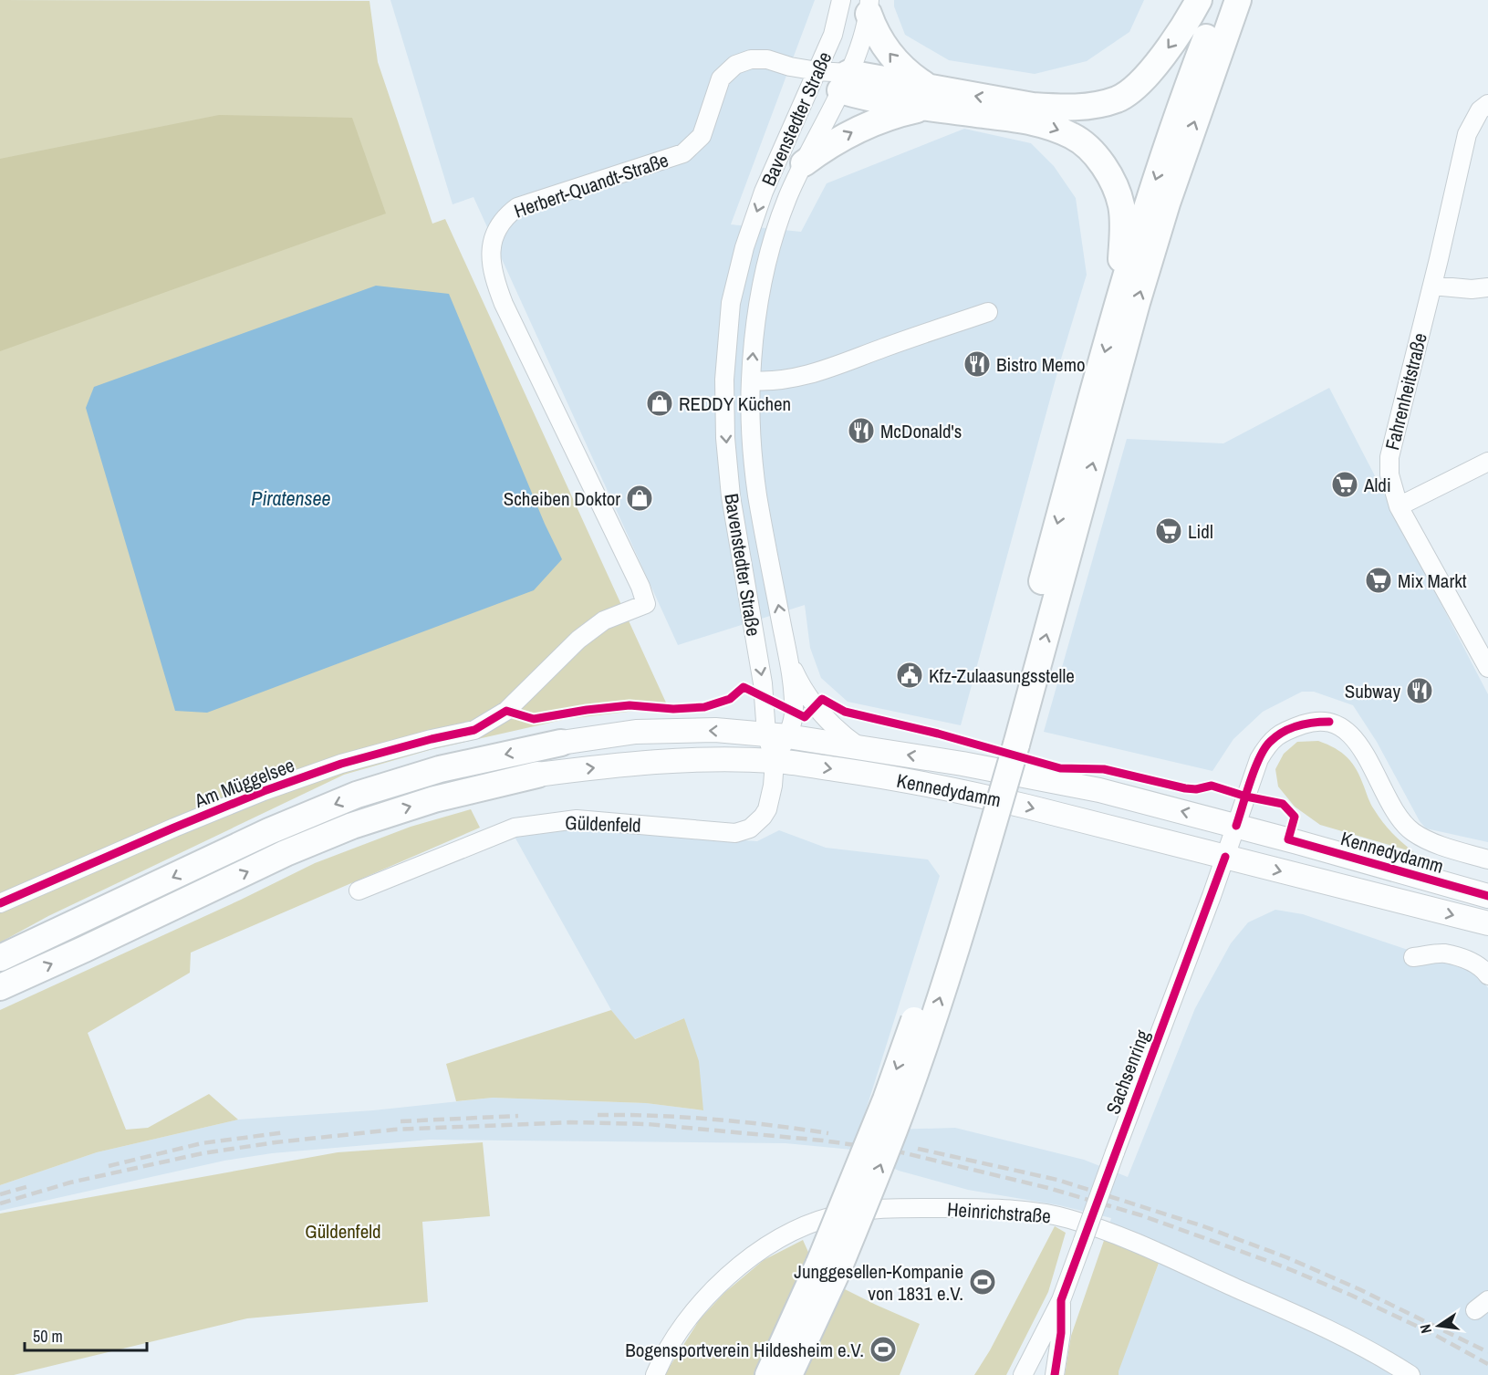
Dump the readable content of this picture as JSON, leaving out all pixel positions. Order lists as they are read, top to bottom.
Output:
{
  "streets": {
    "main road": ["Kennedydamm"],
    "street": [
      "Bavenstedter Straße",
      "Herbert-Quandt-Straße",
      "Fahrenheitstraße",
      "Am Müggelsee",
      "Güldenfeld",
      "Sachsenring",
      "Heinrichstraße"
    ]
  },
  "crossings": [
    ["Bavenstedter Straße", "Herbert-Quandt-Straße"],
    ["Bavenstedter Straße", "Kennedydamm"],
    ["Bavenstedter Straße", "Güldenfeld"],
    ["Herbert-Quandt-Straße", "Am Müggelsee"],
    ["Kennedydamm", "Güldenfeld"],
    ["Kennedydamm", "Sachsenring"]
  ],
  "water": ["Piratensee"],
  "parks": ["Güldenfeld"],
  "places": {
    "restaurant": ["Bistro Memo", "McDonald's", "Subway"],
    "shop": ["REDDY Küchen", "Scheiben Doktor"],
    "supermarket": ["Aldi", "Lidl", "Mix Markt"],
    "public building": ["Kfz-Zulaasungsstelle"],
    "sports": ["Junggesellen-Kompanie von 1831 e.V.", "Bogensportverein Hildesheim e.V."]
  },
  "scale_bar": "50 m",
  "north": "left"
}
